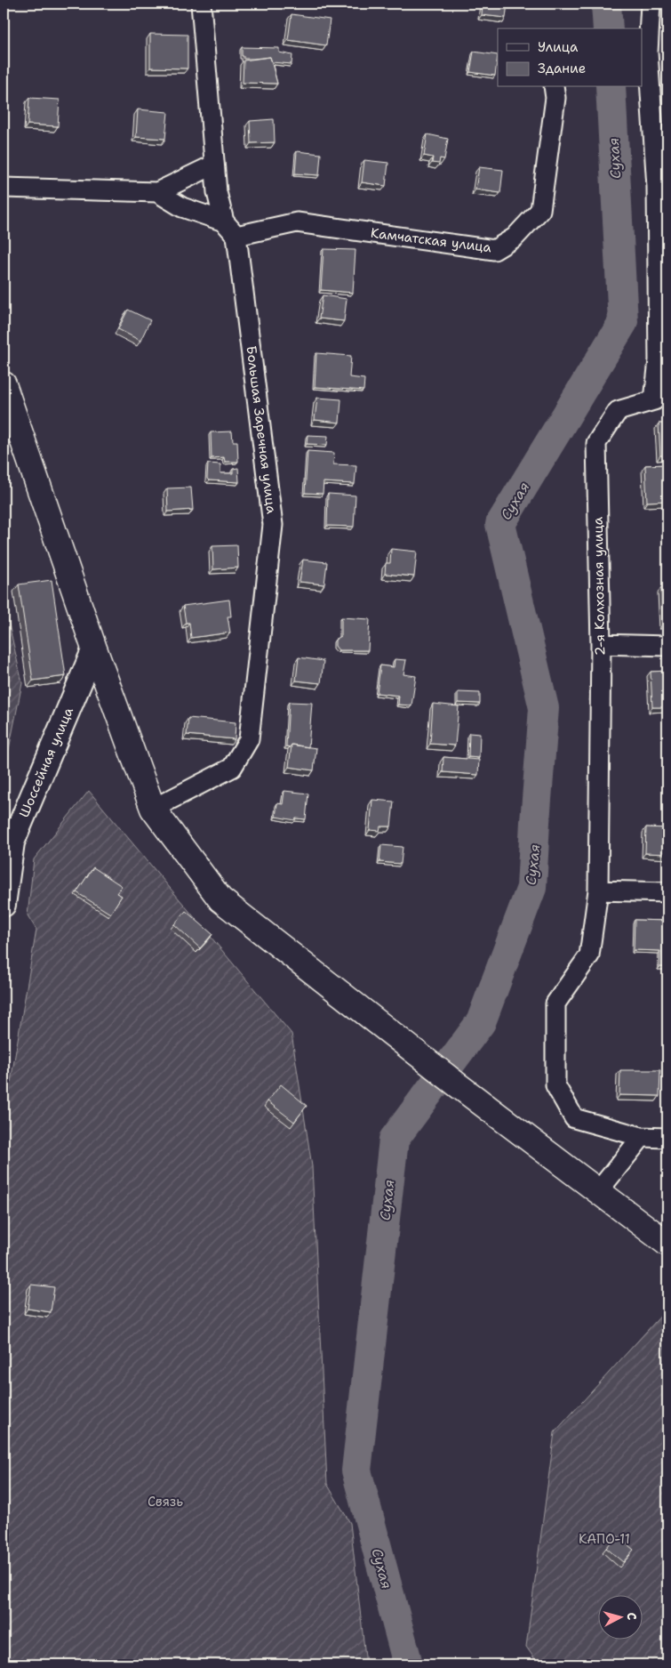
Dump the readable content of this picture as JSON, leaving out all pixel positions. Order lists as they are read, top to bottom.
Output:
{
  "streets": {
    "street": [
      "Камчатская улица",
      "Большая Заречная улица",
      "2-я Колхозная улица",
      "Шоссейная улица"
    ]
  },
  "crossings": [
    ["Камчатская улица", "Большая Заречная улица"]
  ],
  "water": ["Сухая"],
  "parks": ["Связь", "КАПО-11"],
  "legend": ["Улица", "Здание"],
  "north": "right"
}
